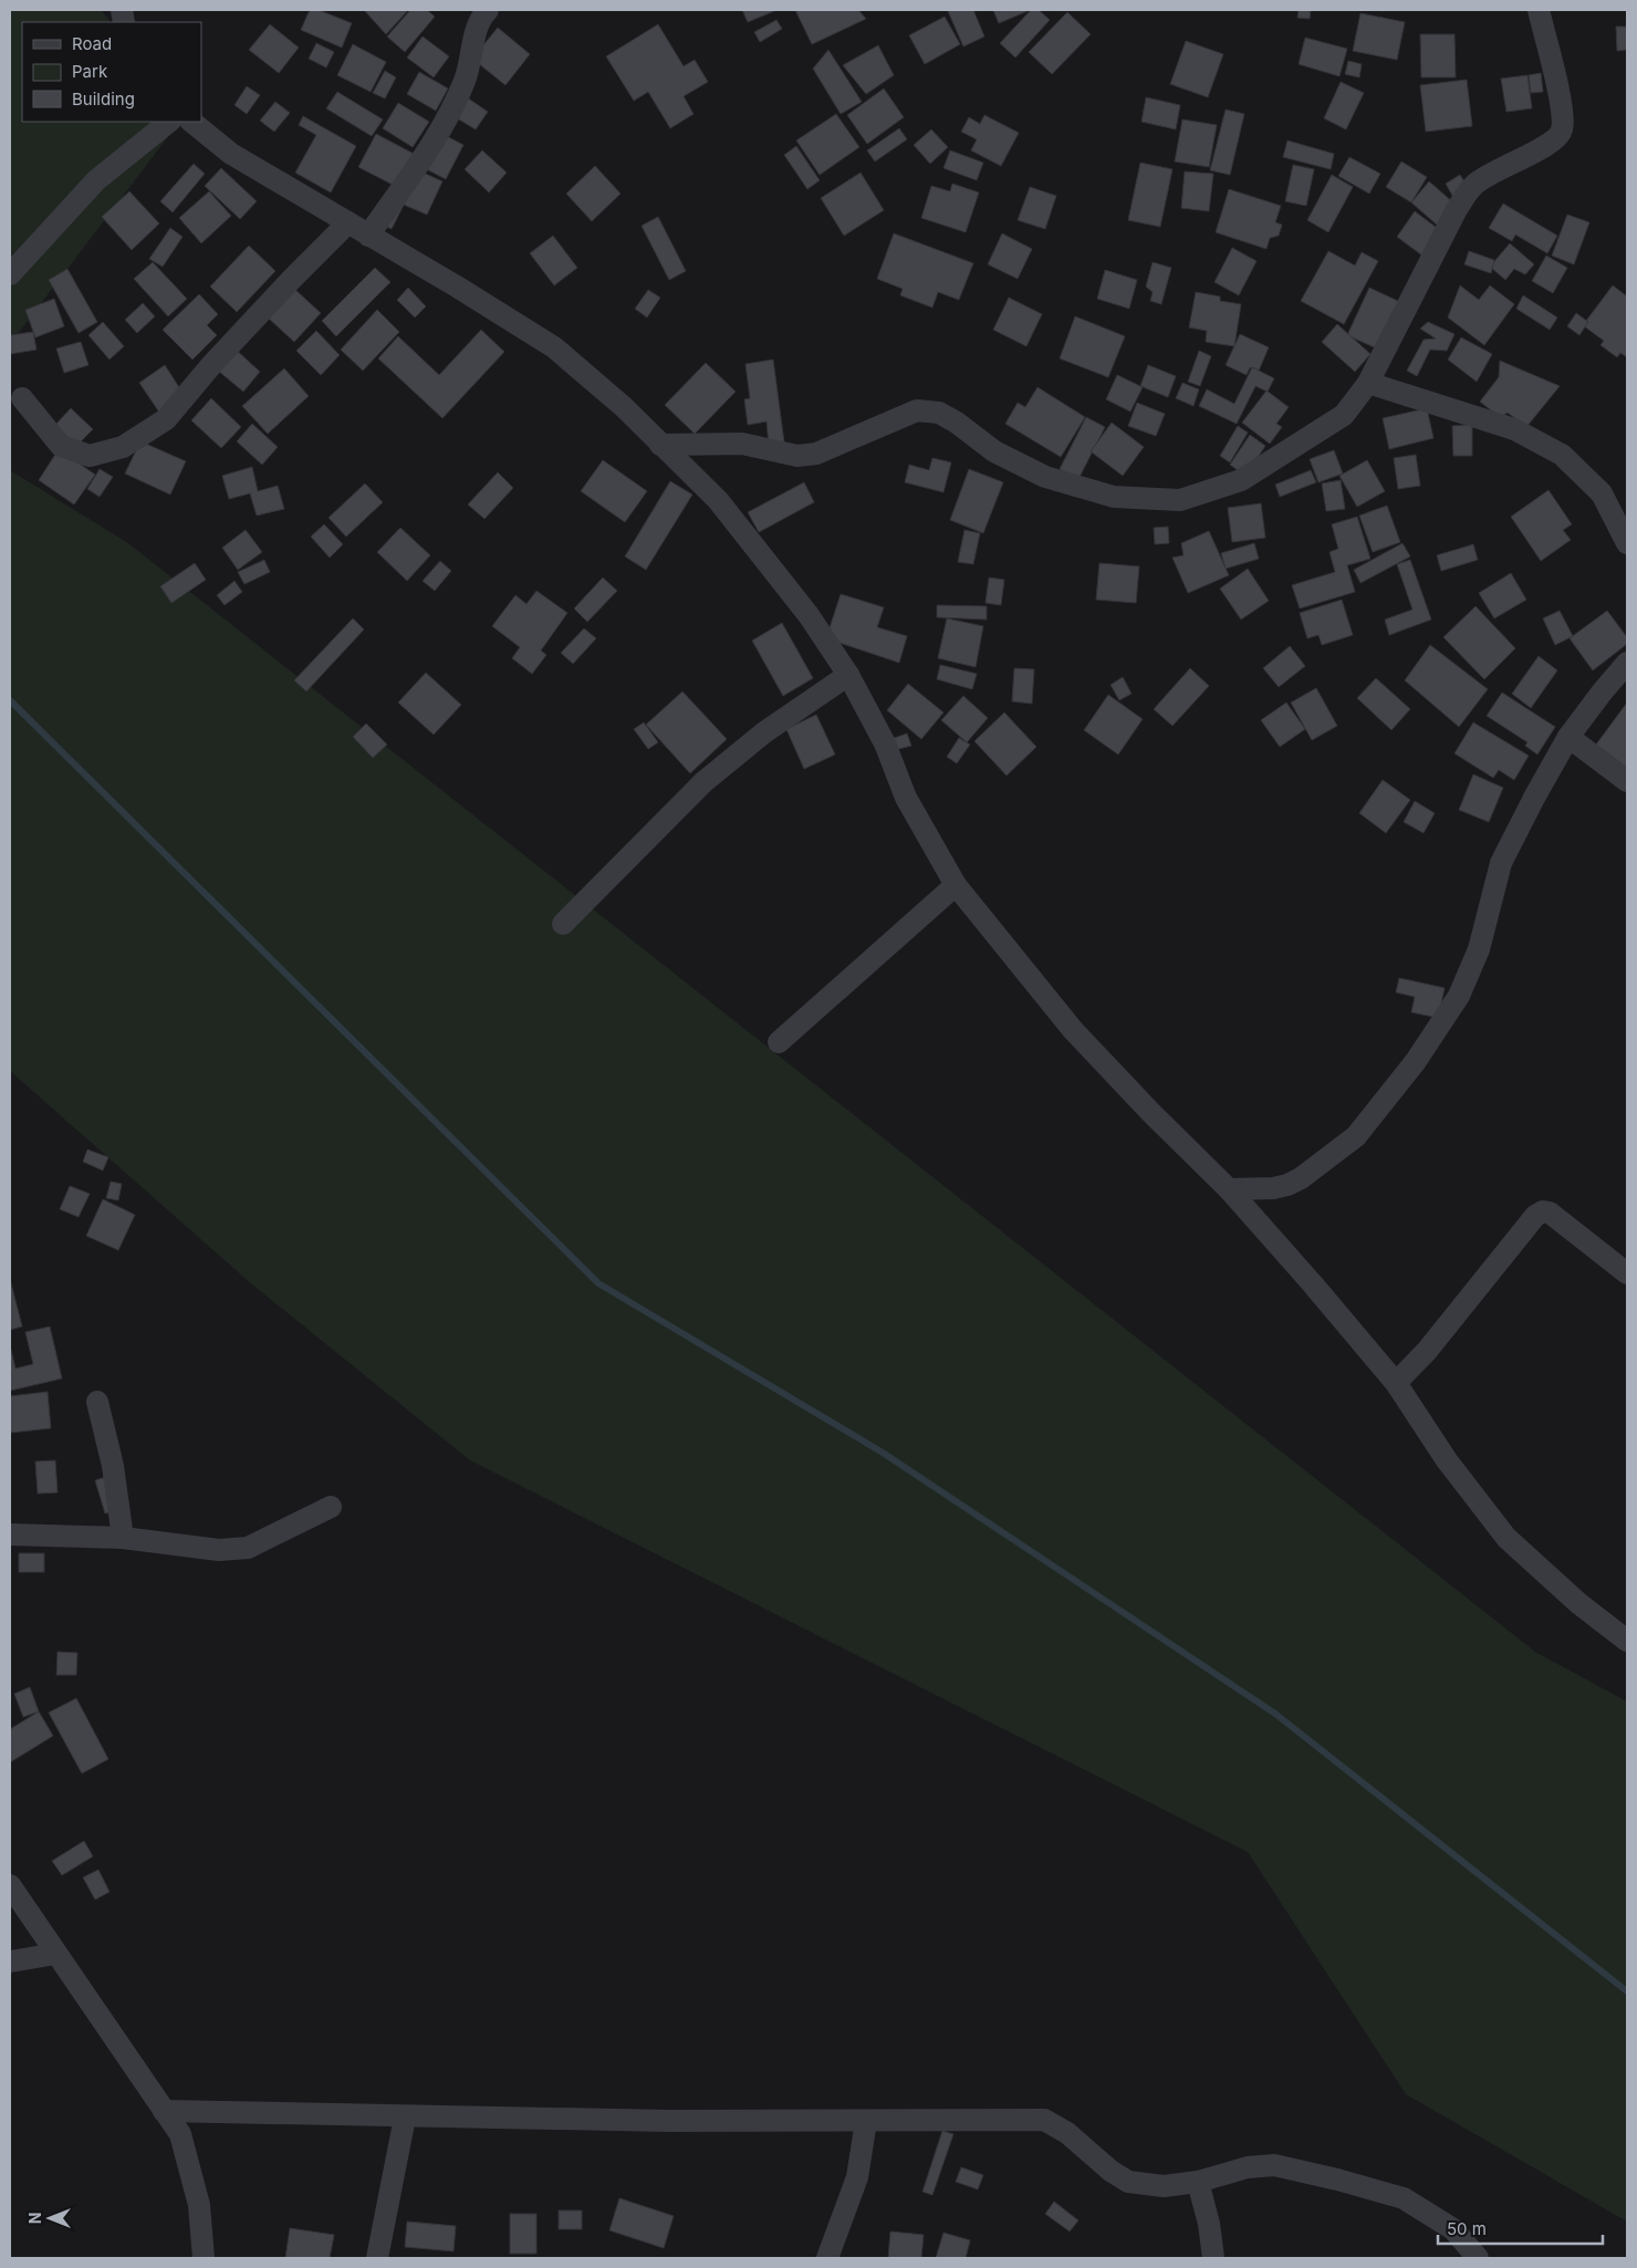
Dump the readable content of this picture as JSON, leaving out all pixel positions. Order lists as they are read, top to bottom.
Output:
{
  "legend": ["Road", "Park", "Building"],
  "scale_bar": "50 m",
  "north": "left"
}
